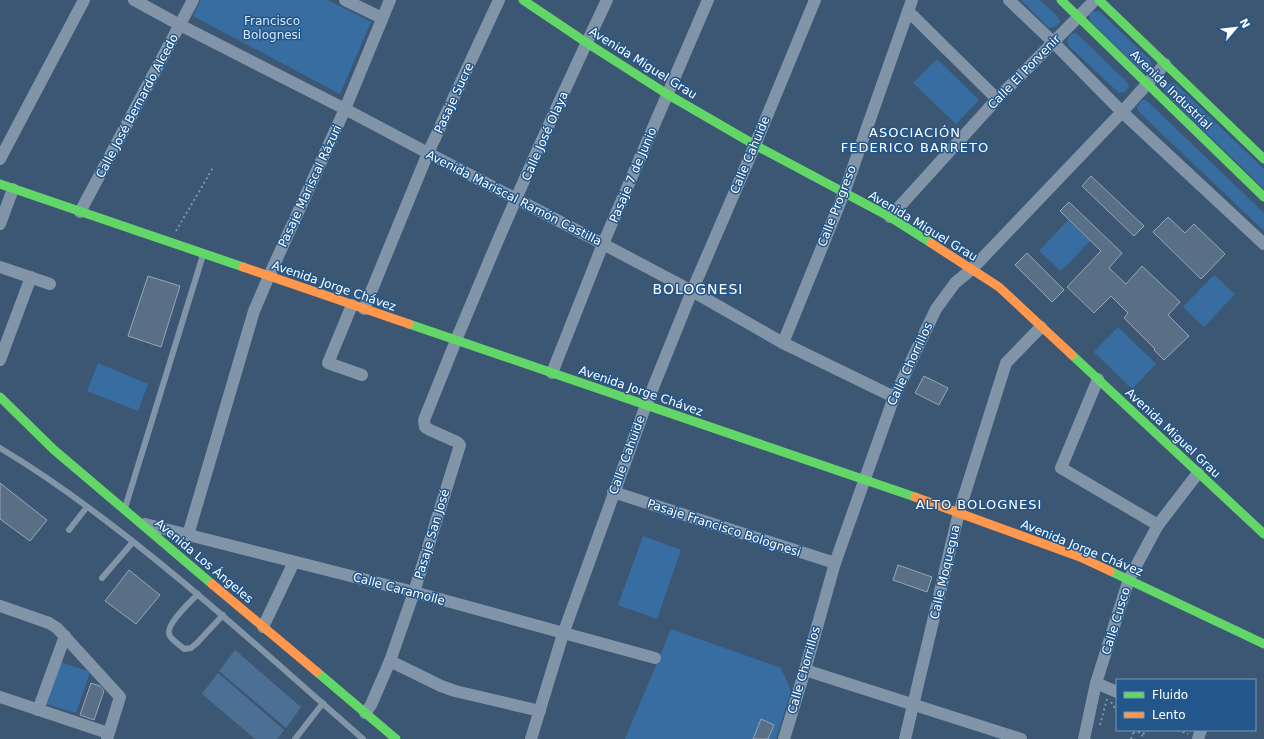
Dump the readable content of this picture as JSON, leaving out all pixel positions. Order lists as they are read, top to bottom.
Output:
{
  "streets": {
    "street": [
      "Avenida Miguel Grau",
      "Calle El Porvenir",
      "Avenida Industrial",
      "Pasaje Sucre",
      "Calle José Bernardo Alcedo",
      "Calle José Olaya",
      "Calle Cahuide",
      "Pasaje 7 de Junio",
      "Pasaje Mariscal Rázuri",
      "Avenida Mariscal Ramón Castilla",
      "Calle Progreso",
      "Avenida Jorge Chávez",
      "Calle Chorrillos",
      "Pasaje Francisco Bolognesi",
      "Pasaje San José",
      "Avenida Los Ángeles",
      "Calle Moquegua",
      "Calle Caramolle",
      "Calle Cusco"
    ]
  },
  "crossings": [
    ["Avenida Miguel Grau", "Calle El Porvenir"],
    ["Avenida Miguel Grau", "Calle José Olaya"],
    ["Avenida Miguel Grau", "Calle Cahuide"],
    ["Avenida Miguel Grau", "Pasaje 7 de Junio"],
    ["Avenida Miguel Grau", "Calle Progreso"],
    ["Avenida Miguel Grau", "Calle Chorrillos"],
    ["Avenida Miguel Grau", "Calle Moquegua"],
    ["Avenida Miguel Grau", "Calle Cusco"],
    ["Calle El Porvenir", "Avenida Industrial"],
    ["Avenida Industrial", "Calle Chorrillos"],
    ["Pasaje Sucre", "Avenida Mariscal Ramón Castilla"],
    ["Pasaje Sucre", "Avenida Jorge Chávez"],
    ["Calle José Bernardo Alcedo", "Avenida Mariscal Ramón Castilla"],
    ["Calle José Bernardo Alcedo", "Avenida Jorge Chávez"],
    ["Calle José Olaya", "Avenida Mariscal Ramón Castilla"],
    ["Calle José Olaya", "Avenida Jorge Chávez"],
    ["Calle José Olaya", "Pasaje San José"],
    ["Calle Cahuide", "Avenida Mariscal Ramón Castilla"],
    ["Calle Cahuide", "Avenida Jorge Chávez"],
    ["Calle Cahuide", "Pasaje Francisco Bolognesi"],
    ["Calle Cahuide", "Calle Caramolle"],
    ["Pasaje 7 de Junio", "Avenida Mariscal Ramón Castilla"],
    ["Pasaje 7 de Junio", "Avenida Jorge Chávez"],
    ["Pasaje Mariscal Rázuri", "Avenida Mariscal Ramón Castilla"],
    ["Pasaje Mariscal Rázuri", "Avenida Jorge Chávez"],
    ["Pasaje Mariscal Rázuri", "Calle Caramolle"],
    ["Avenida Mariscal Ramón Castilla", "Calle Progreso"],
    ["Avenida Mariscal Ramón Castilla", "Calle Chorrillos"],
    ["Avenida Jorge Chávez", "Calle Chorrillos"],
    ["Avenida Jorge Chávez", "Calle Moquegua"],
    ["Avenida Jorge Chávez", "Calle Cusco"],
    ["Calle Chorrillos", "Pasaje Francisco Bolognesi"],
    ["Pasaje San José", "Avenida Los Ángeles"],
    ["Pasaje San José", "Calle Caramolle"],
    ["Avenida Los Ángeles", "Calle Caramolle"]
  ],
  "districts": ["ASOCIACIÓN FEDERICO BARRETO", "BOLOGNESI", "ALTO BOLOGNESI"],
  "parks": ["Francisco Bolognesi"],
  "legend": ["Fluido", "Lento"],
  "north": "top right"
}
